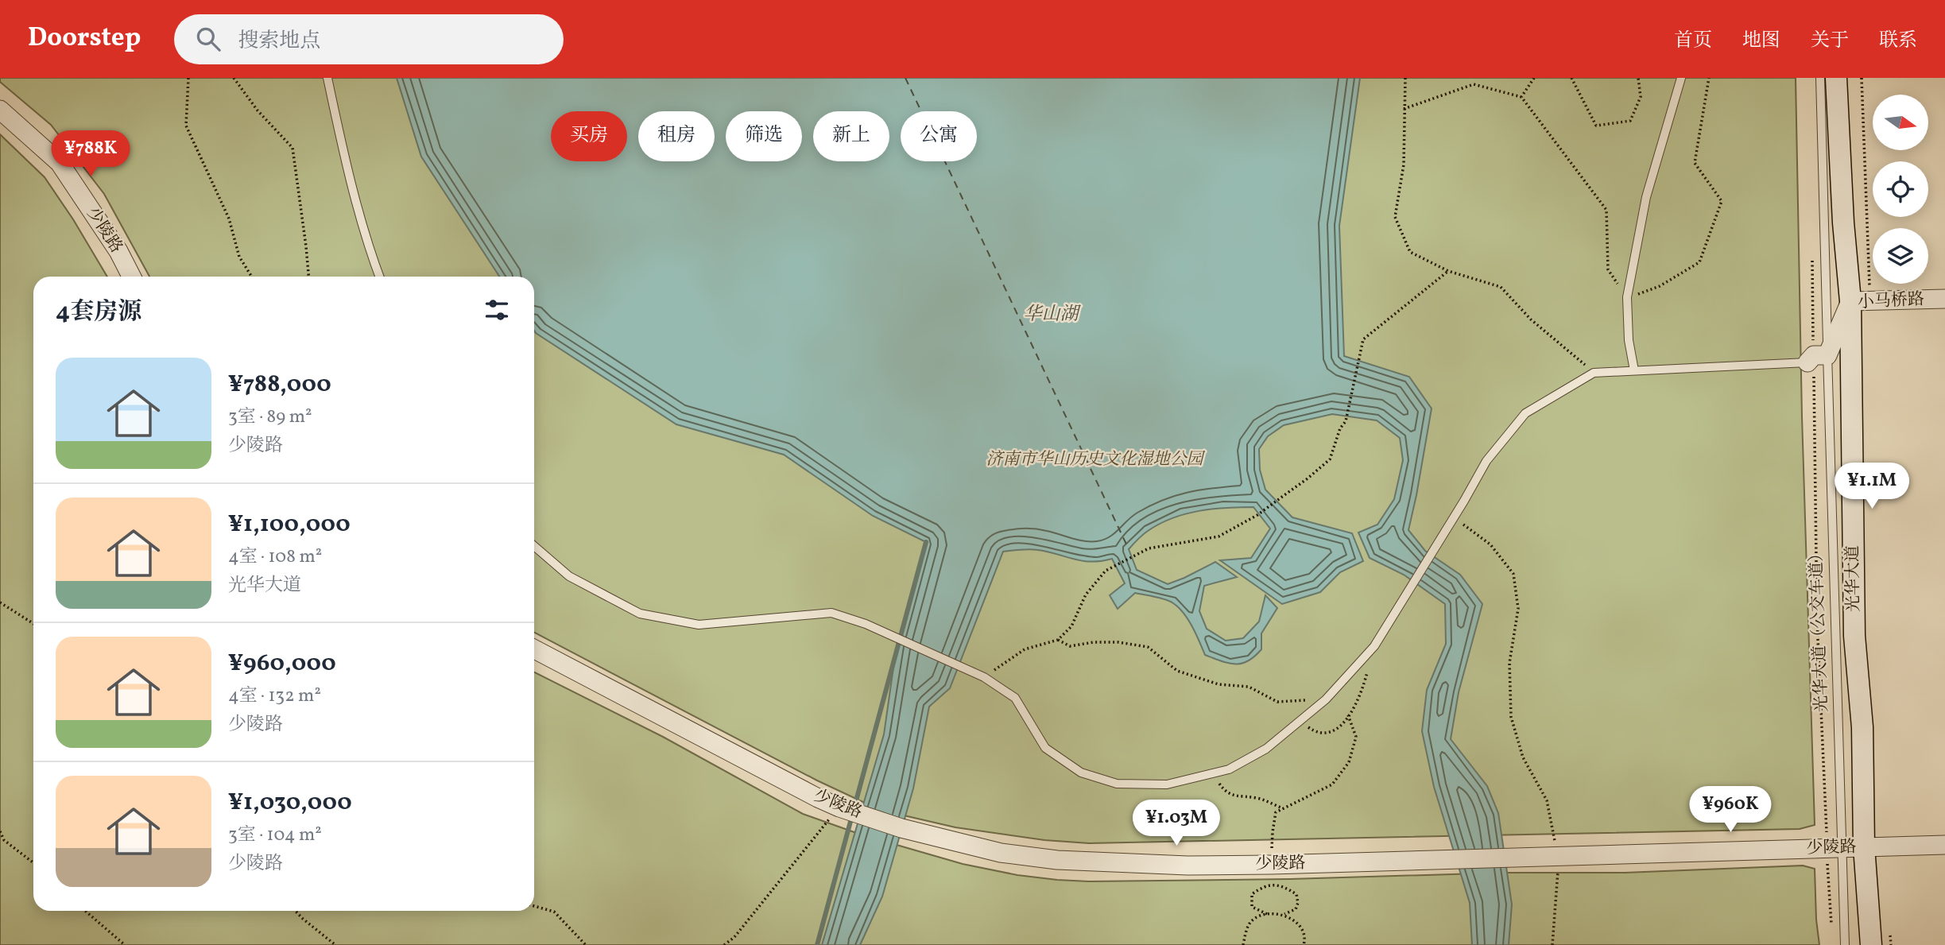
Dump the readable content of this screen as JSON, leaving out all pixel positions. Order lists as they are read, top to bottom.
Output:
{
  "streets": {
    "main road": ["光华大道"],
    "street": ["少陵路", "小马桥路"],
    "lane": ["光华大道（公交车道）"]
  },
  "crossings": [
    ["少陵路", "光华大道"],
    ["少陵路", "光华大道（公交车道）"],
    ["小马桥路", "光华大道"],
    ["小马桥路", "光华大道（公交车道）"]
  ],
  "water": ["华山湖"],
  "parks": ["济南市华山历史文化湿地公园"],
  "north": "right",
  "page": {
    "header": "Doorstep",
    "search": "搜索地点",
    "nav": [
      "首页",
      "地图",
      "关于",
      "联系"
    ],
    "chip": [
      "买房",
      "租房",
      "筛选",
      "新上",
      "公寓"
    ],
    "price": [
      "¥788K",
      "¥1.1M",
      "¥960K",
      "¥1.03M"
    ],
    "heading": "4套房源",
    "list": [
      {
        "name": "¥788,000",
        "note": "3室 · 89 m² · 少陵路"
      },
      {
        "name": "¥1,100,000",
        "note": "4室 · 108 m² · 光华大道"
      },
      {
        "name": "¥960,000",
        "note": "4室 · 132 m² · 少陵路"
      },
      {
        "name": "¥1,030,000",
        "note": "3室 · 104 m² · 少陵路"
      }
    ]
  }
}
